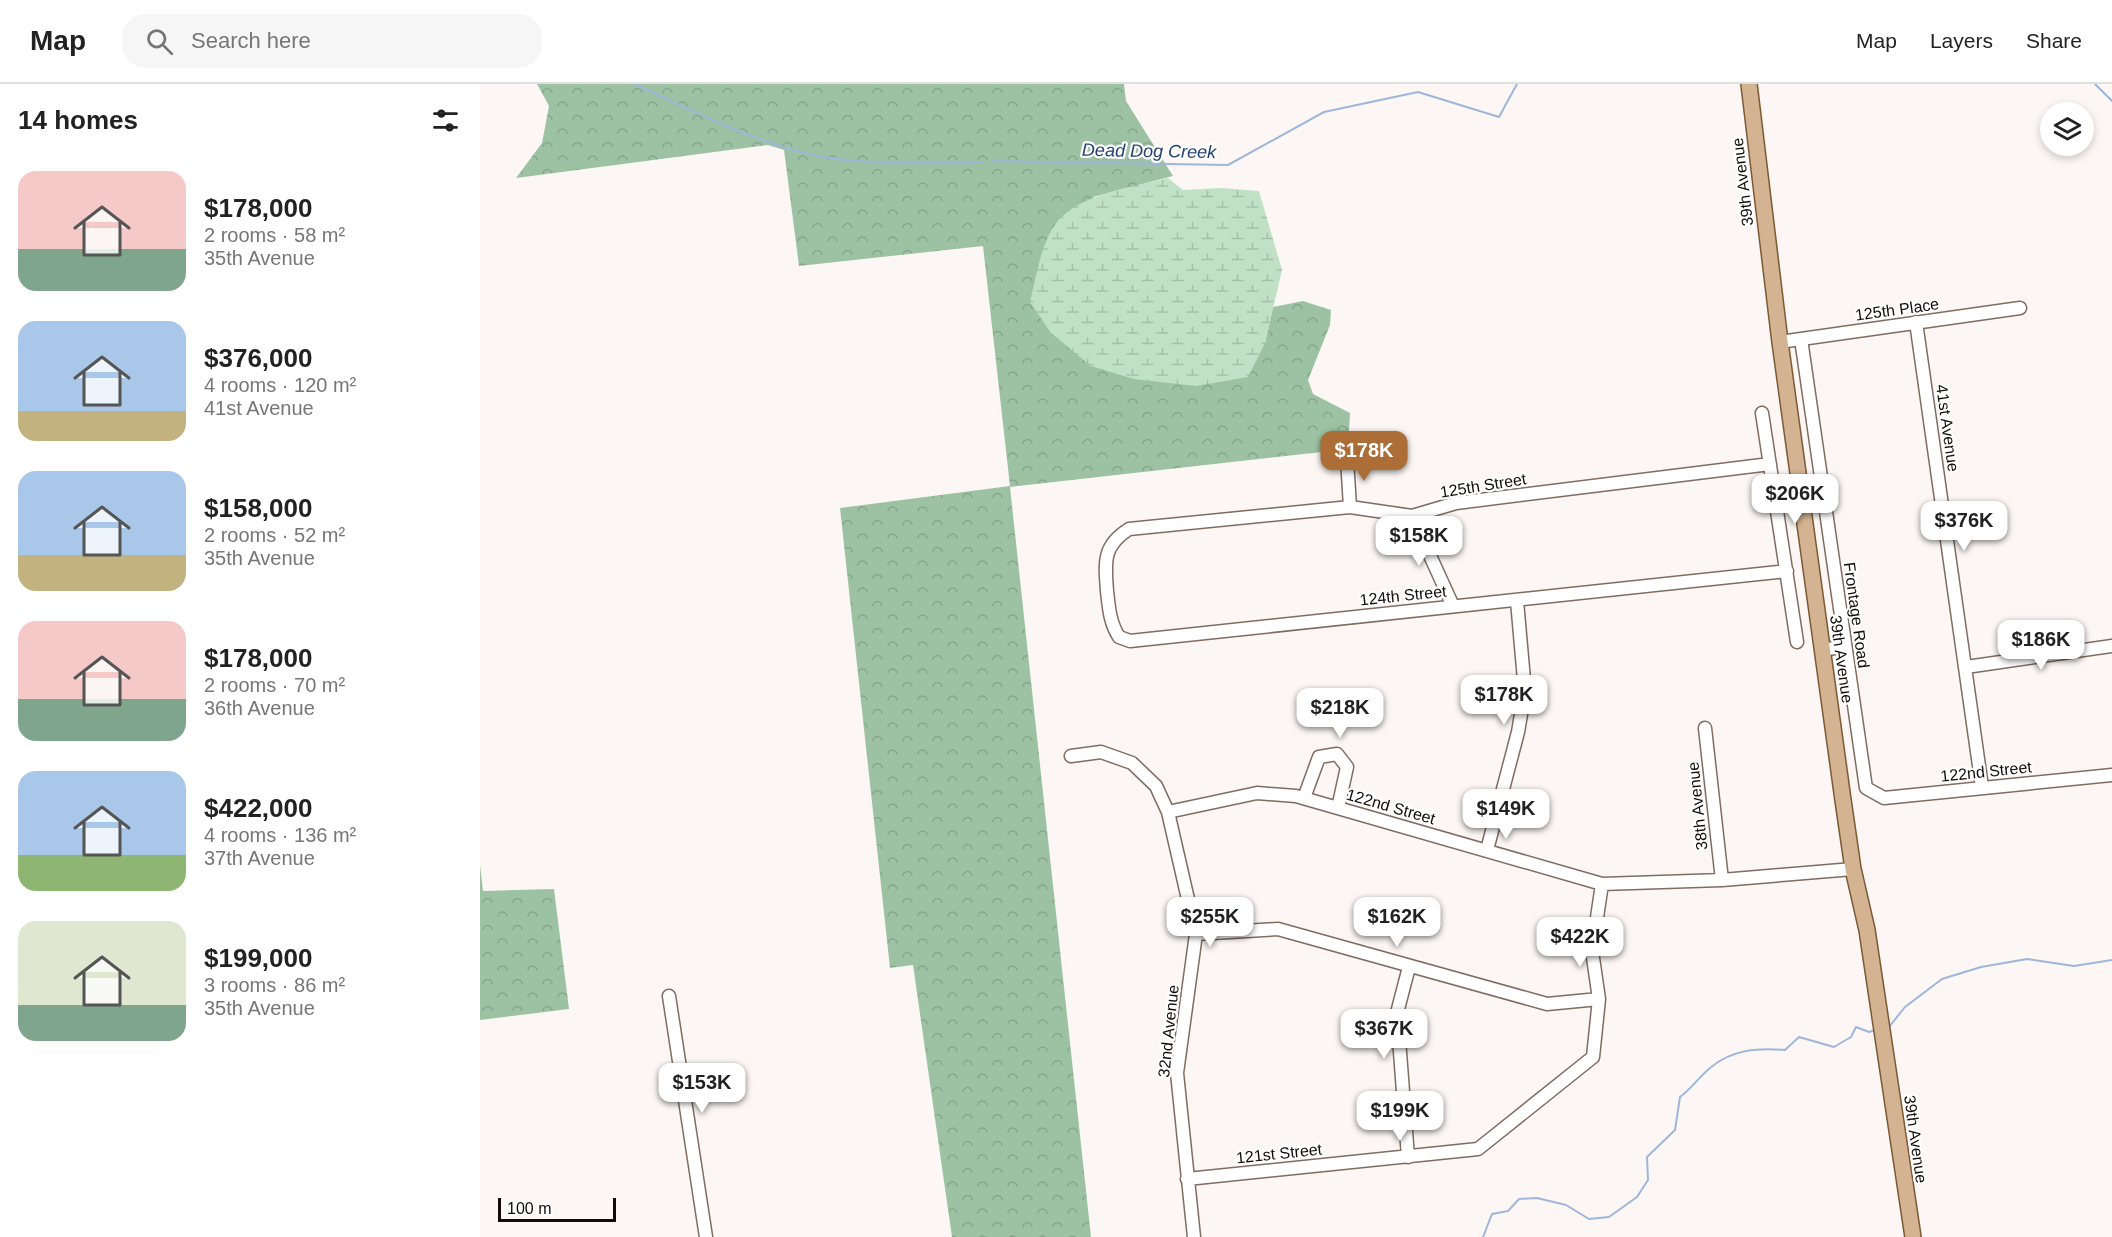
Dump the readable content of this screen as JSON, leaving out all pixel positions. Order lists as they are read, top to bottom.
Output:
{
  "streets": {
    "main road": ["39th Avenue"],
    "street": [
      "125th Place",
      "41st Avenue",
      "125th Street",
      "124th Street",
      "Frontage Road",
      "122nd Street",
      "38th Avenue",
      "32nd Avenue",
      "121st Street"
    ]
  },
  "crossings": [
    ["39th Avenue", "125th Place"],
    ["39th Avenue", "122nd Street"],
    ["125th Place", "41st Avenue"],
    ["125th Place", "Frontage Road"],
    ["41st Avenue", "122nd Street"],
    ["125th Street", "124th Street"],
    ["Frontage Road", "122nd Street"],
    ["122nd Street", "38th Avenue"],
    ["122nd Street", "32nd Avenue"],
    ["32nd Avenue", "121st Street"]
  ],
  "water": ["Dead Dog Creek"],
  "scale_bar": "100 m",
  "page": {
    "header": "Map",
    "search": "Search here",
    "nav": ["Map", "Layers", "Share"],
    "heading": "14 homes",
    "list": [
      {
        "name": "$178,000",
        "note": "2 rooms · 58 m² · 35th Avenue"
      },
      {
        "name": "$376,000",
        "note": "4 rooms · 120 m² · 41st Avenue"
      },
      {
        "name": "$158,000",
        "note": "2 rooms · 52 m² · 35th Avenue"
      },
      {
        "name": "$178,000",
        "note": "2 rooms · 70 m² · 36th Avenue"
      },
      {
        "name": "$422,000",
        "note": "4 rooms · 136 m² · 37th Avenue"
      },
      {
        "name": "$199,000",
        "note": "3 rooms · 86 m² · 35th Avenue"
      }
    ],
    "price": [
      "$178K",
      "$206K",
      "$376K",
      "$158K",
      "$186K",
      "$178K",
      "$218K",
      "$149K",
      "$255K",
      "$162K",
      "$422K",
      "$367K",
      "$153K",
      "$199K"
    ],
    "scale": "100 m"
  }
}
